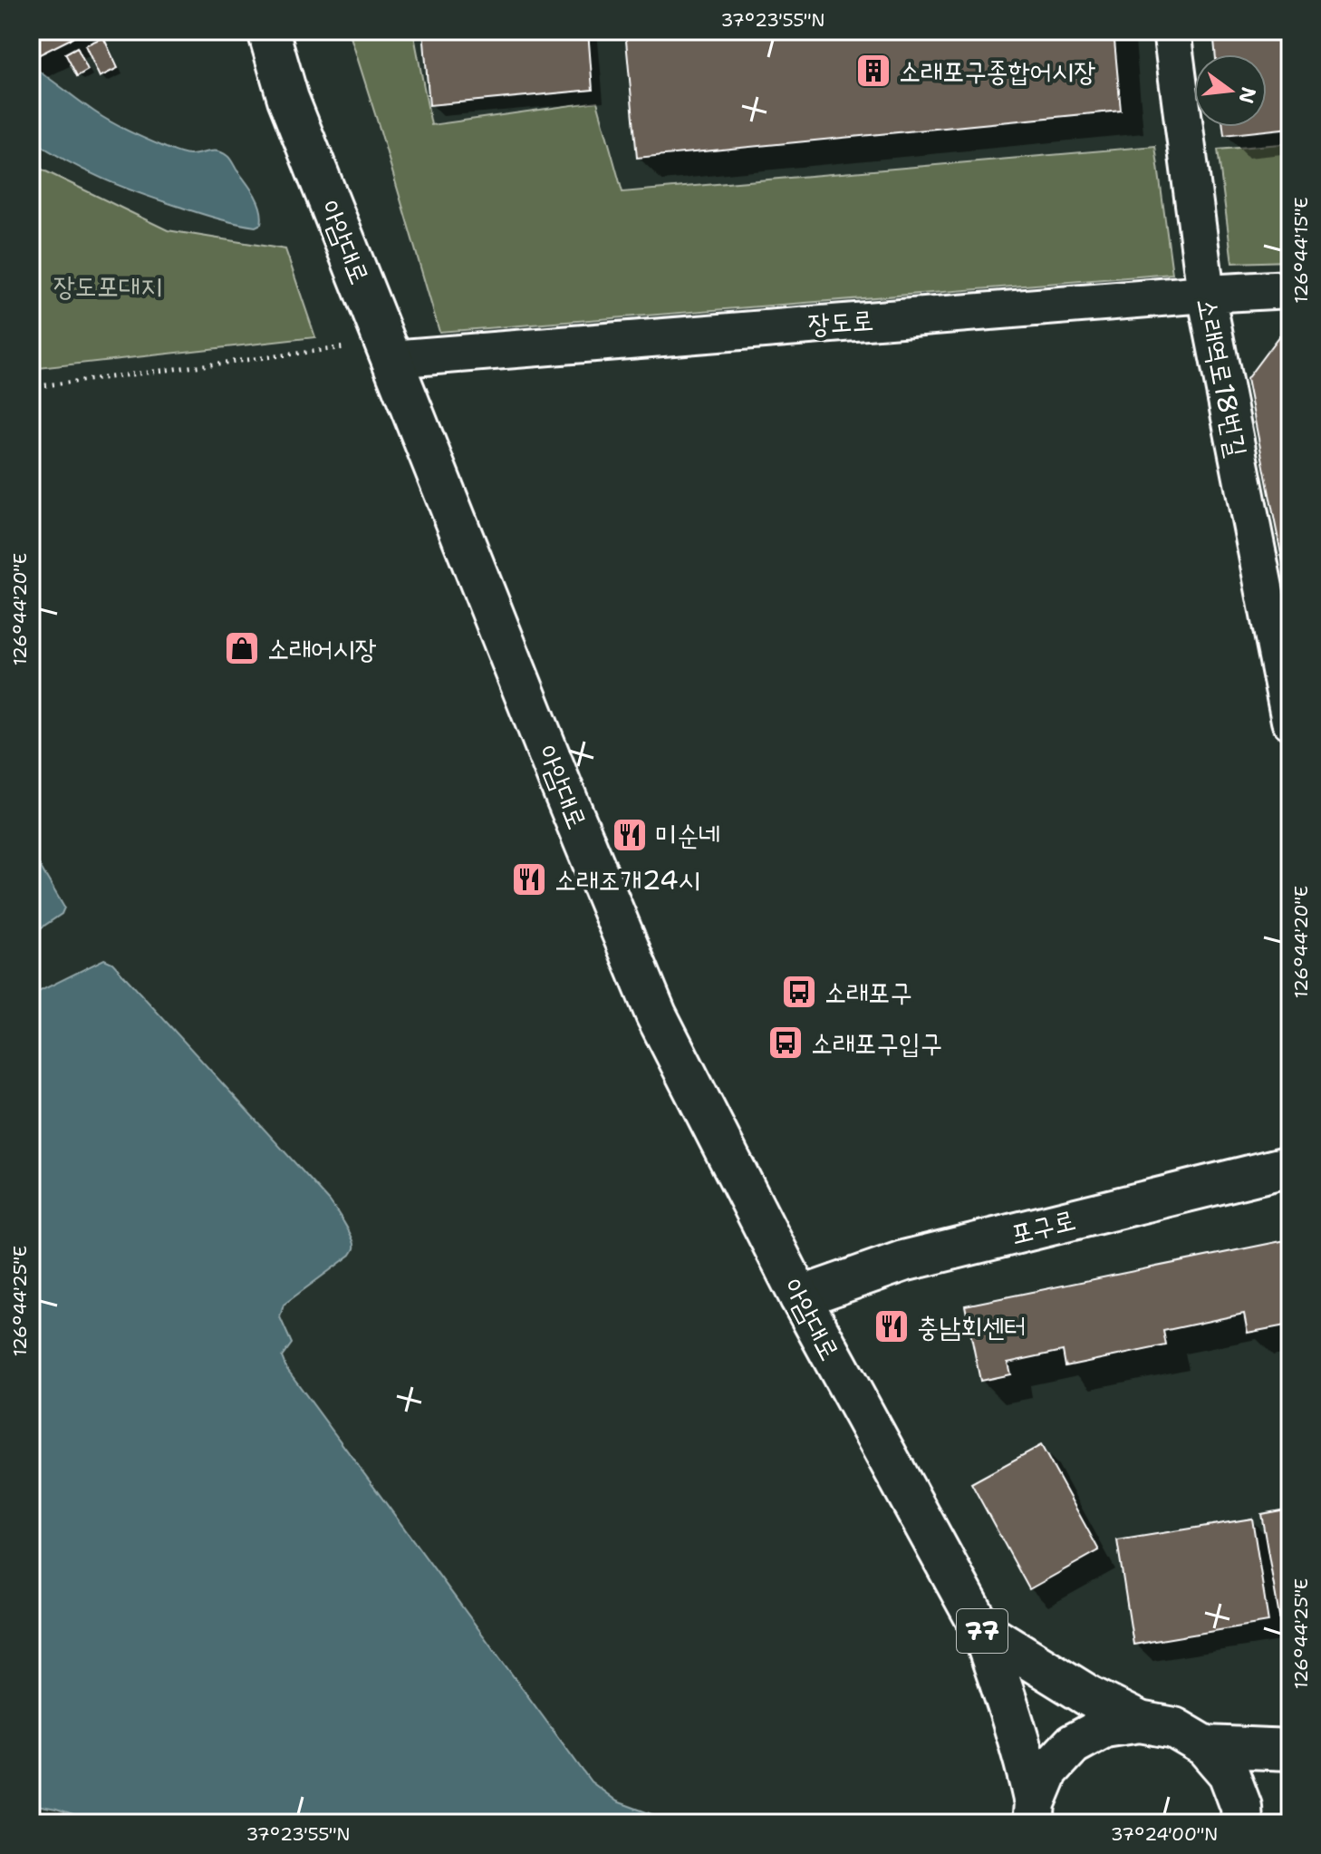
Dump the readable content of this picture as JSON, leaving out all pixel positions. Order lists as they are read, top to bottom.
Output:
{
  "streets": {
    "main road": ["아암대로", "포구로", "77"],
    "street": ["장도로", "소래역로18번길"]
  },
  "crossings": [
    ["아암대로", "장도로"],
    ["아암대로", "포구로"],
    ["아암대로", "77"],
    ["장도로", "소래역로18번길"]
  ],
  "parks": ["장도포대지"],
  "places": {
    "building": ["소래포구종합어시장"],
    "shop": ["소래어시장"],
    "restaurant": ["미순네", "소래조개24시", "충남회센터"],
    "bus stop": ["소래포구", "소래포구입구"]
  },
  "north": "right",
  "coordinates": [
    "37°23'55\"N",
    "126°44'15\"E",
    "126°44'20\"E",
    "126°44'25\"E",
    "37°24'00\"N"
  ]
}
